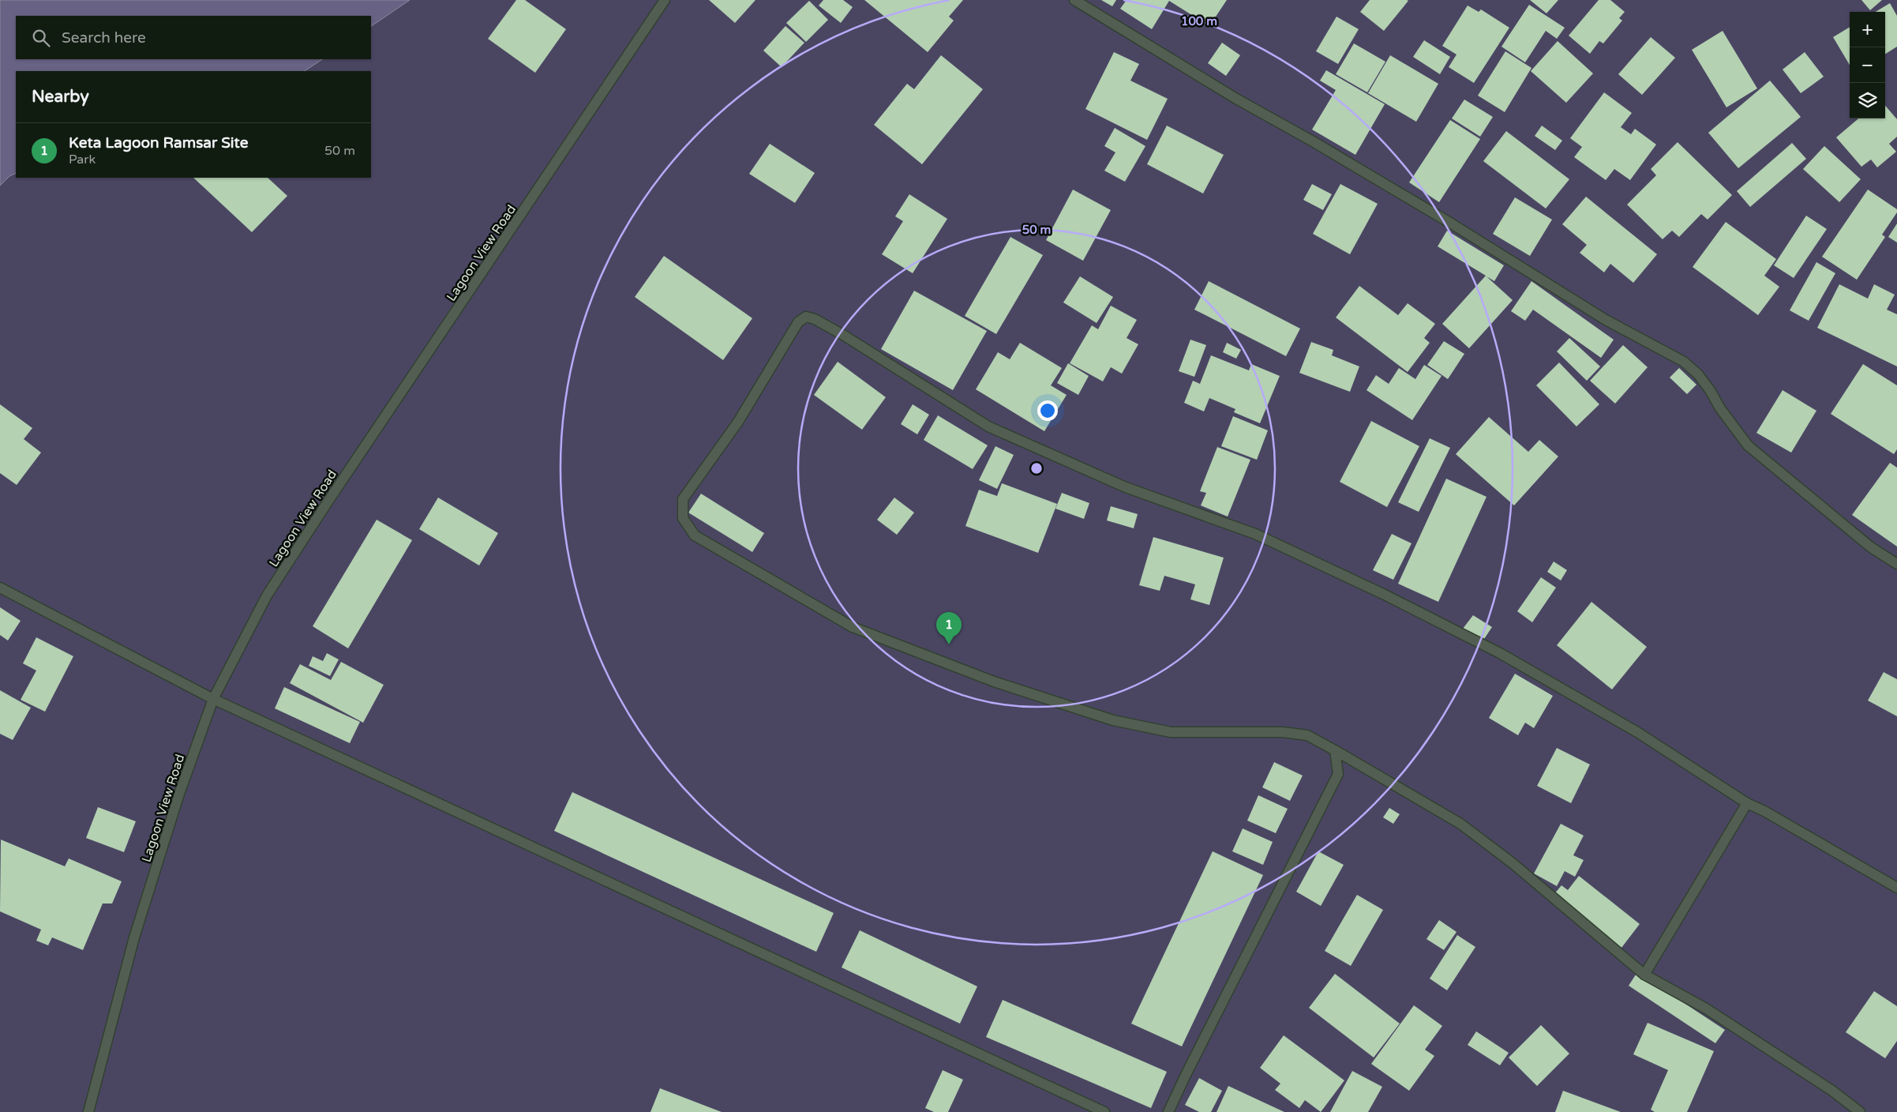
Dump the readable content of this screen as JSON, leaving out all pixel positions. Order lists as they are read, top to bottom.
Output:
{
  "streets": {
    "street": ["Lagoon View Road"]
  },
  "page": {
    "map_buttons": ["+", "−"],
    "search": "Search here",
    "heading": "Nearby",
    "list": [
      {
        "mark": "1",
        "name": "Keta Lagoon Ramsar Site",
        "note": "Park",
        "value": "50 m"
      }
    ],
    "pins": "1"
  },
  "rings": ["100 m", "50 m"]
}
